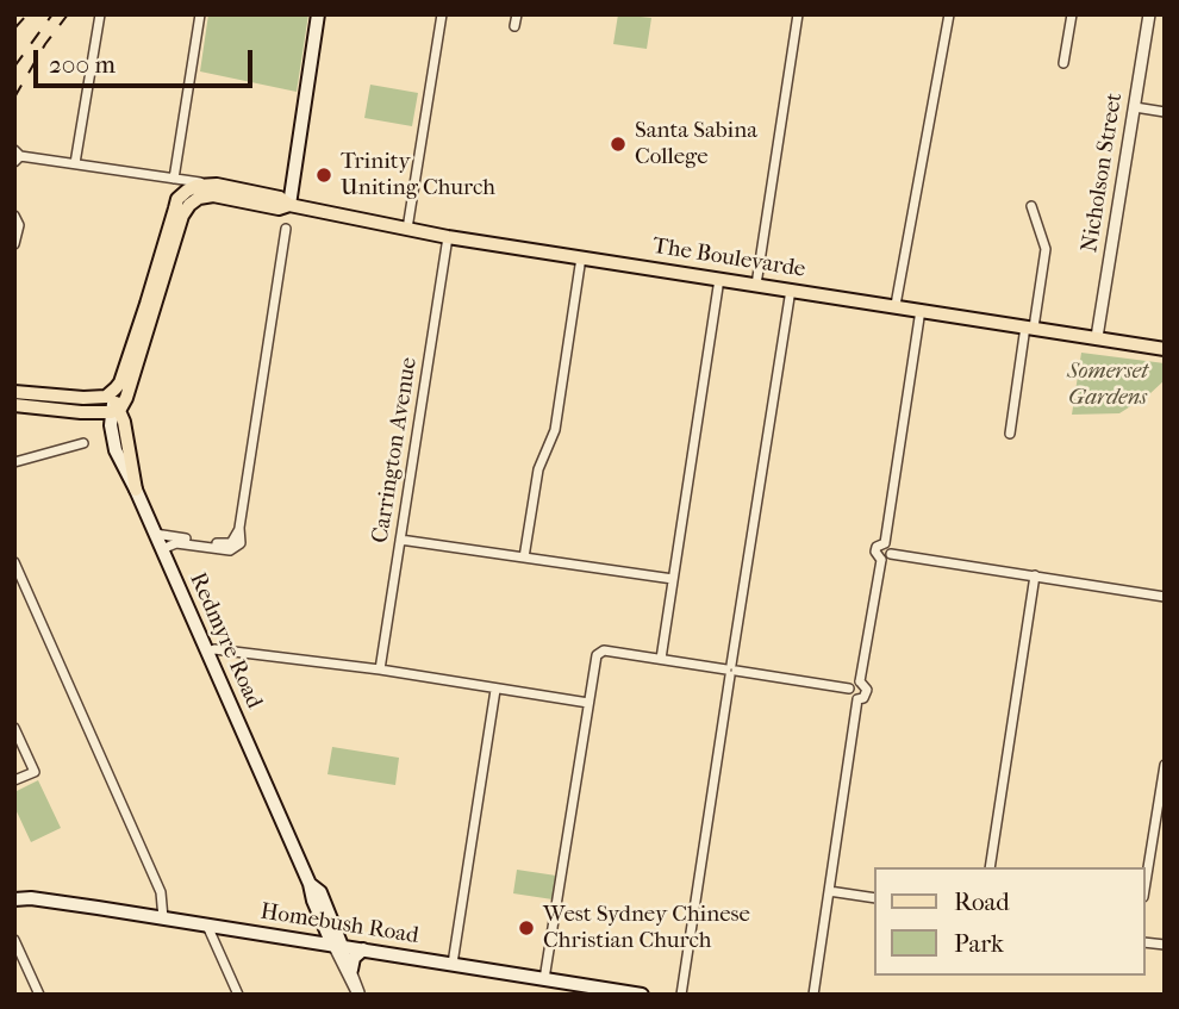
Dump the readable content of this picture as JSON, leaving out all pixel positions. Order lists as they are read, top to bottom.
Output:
{
  "streets": {
    "main road": ["The Boulevarde", "Redmyre Road", "Homebush Road"],
    "street": ["Nicholson Street", "Carrington Avenue"]
  },
  "crossings": [
    ["Nicholson Street", "The Boulevarde"],
    ["The Boulevarde", "Carrington Avenue"],
    ["The Boulevarde", "Redmyre Road"],
    ["Redmyre Road", "Homebush Road"]
  ],
  "parks": ["Somerset Gardens"],
  "places": ["Santa Sabina College", "Trinity Uniting Church", "West Sydney Chinese Christian Church"],
  "legend": ["Road", "Park"],
  "scale_bar": "200 m"
}
